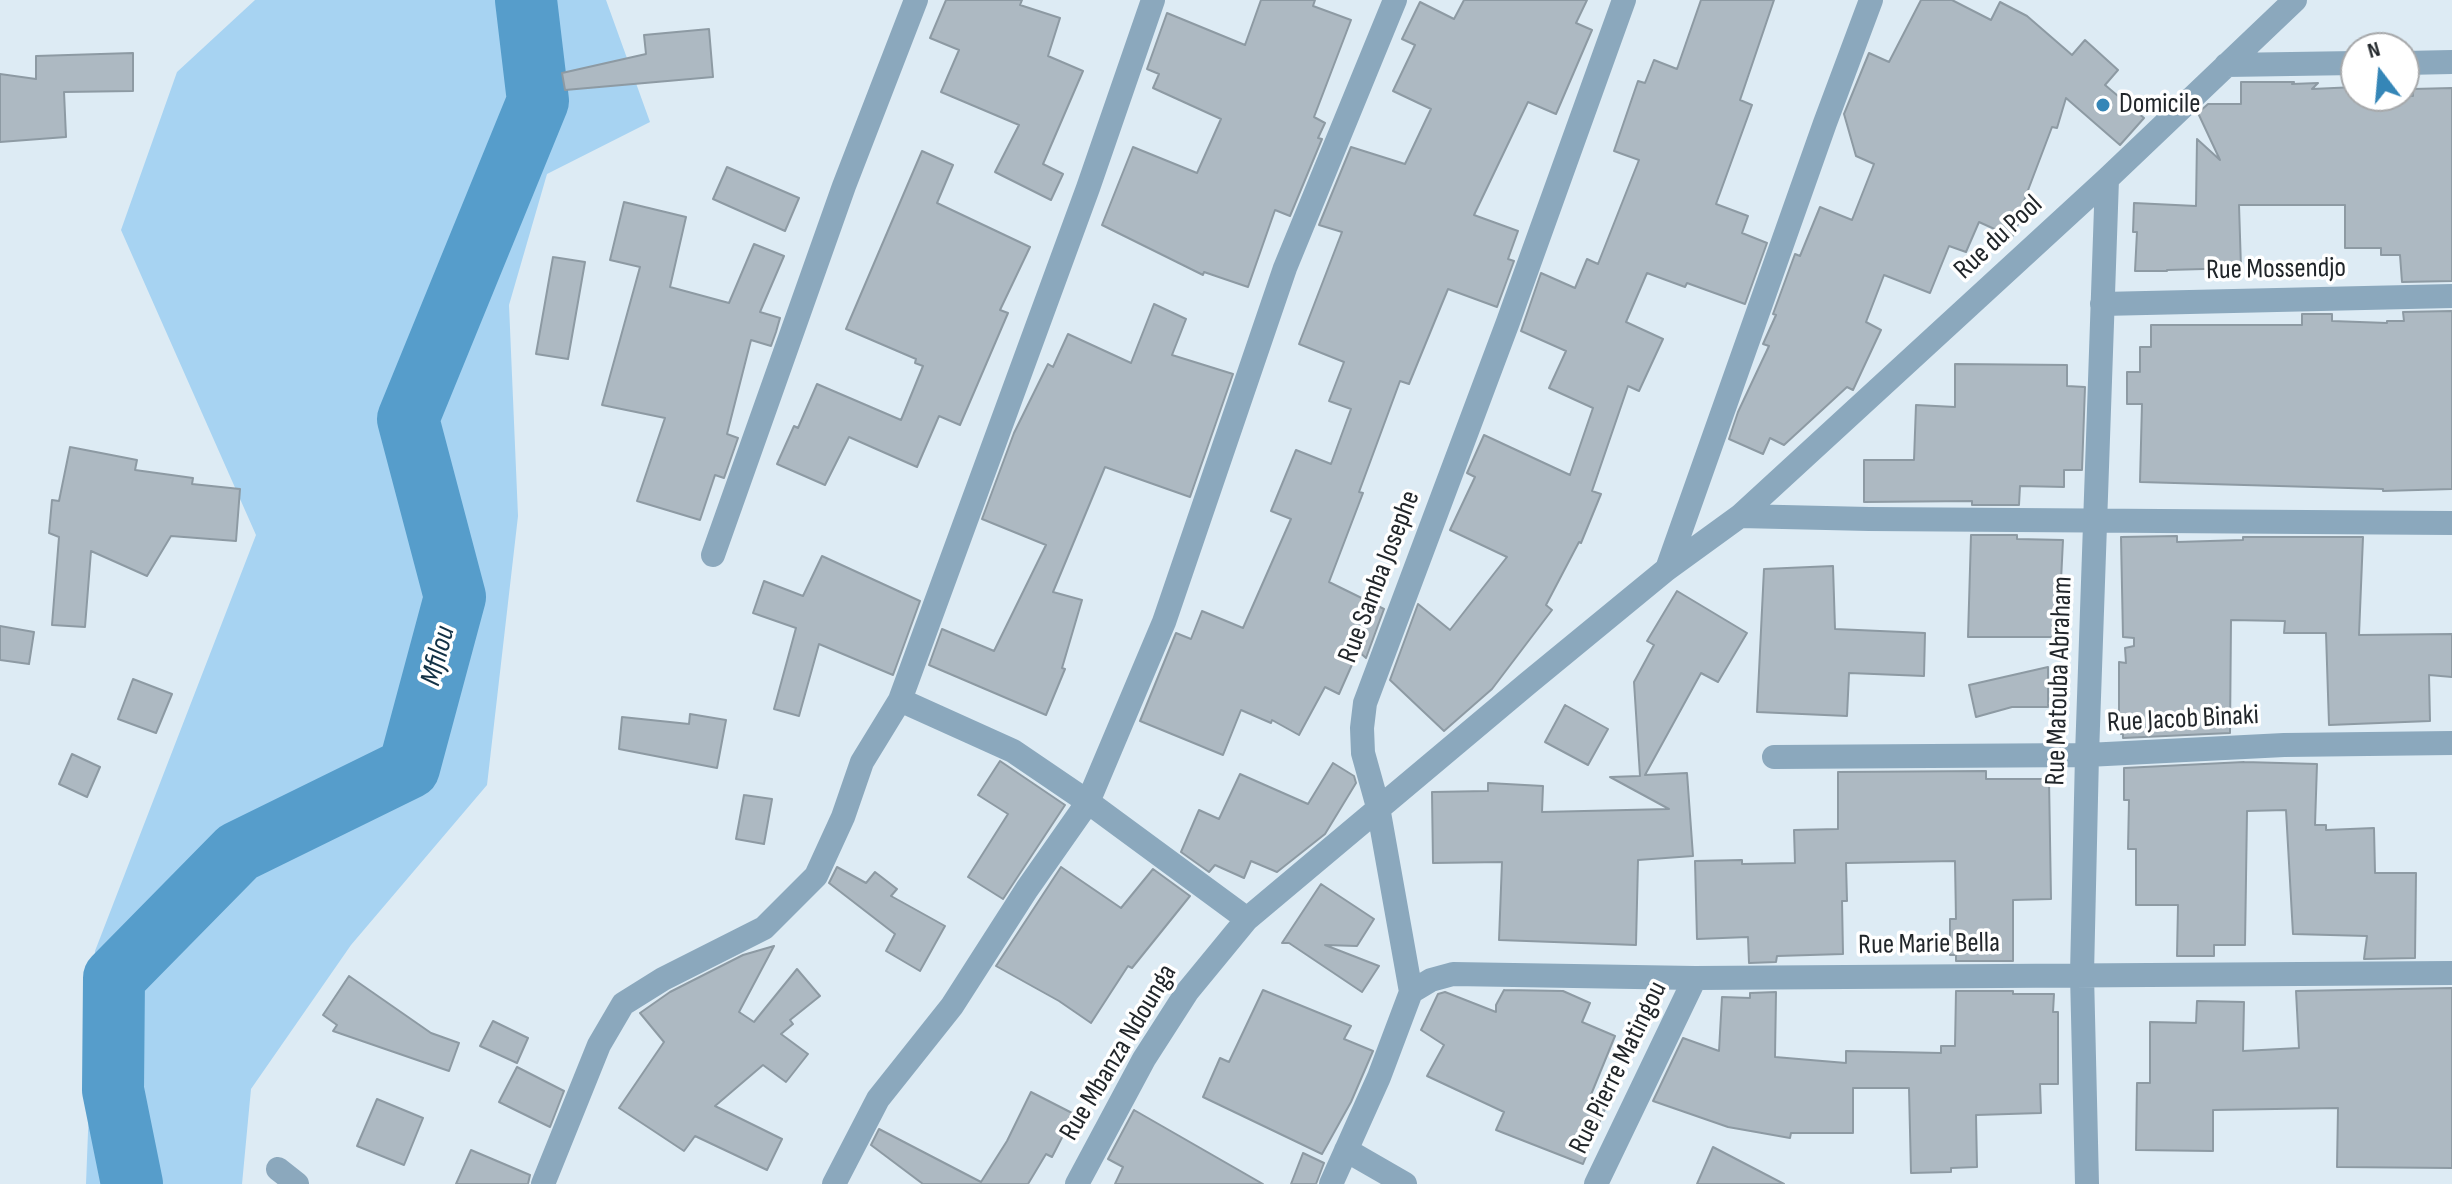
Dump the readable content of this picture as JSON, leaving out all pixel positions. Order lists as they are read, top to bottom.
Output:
{
  "streets": {
    "street": [
      "Rue du Pool",
      "Rue Mossendjo",
      "Rue Samba Josephe",
      "Rue Matouba Abraham",
      "Rue Jacob Binaki",
      "Rue Marie Bella",
      "Rue Mbanza Ndounga",
      "Rue Pierre Matingou"
    ]
  },
  "crossings": [
    ["Rue du Pool", "Rue Samba Josephe"],
    ["Rue du Pool", "Rue Matouba Abraham"],
    ["Rue du Pool", "Rue Mbanza Ndounga"],
    ["Rue Mossendjo", "Rue Matouba Abraham"],
    ["Rue Samba Josephe", "Rue Marie Bella"],
    ["Rue Samba Josephe", "Rue Mbanza Ndounga"],
    ["Rue Matouba Abraham", "Rue Jacob Binaki"],
    ["Rue Matouba Abraham", "Rue Marie Bella"],
    ["Rue Marie Bella", "Rue Pierre Matingou"]
  ],
  "water": ["Mfilou"],
  "places": ["Domicile"],
  "north": "top"
}
